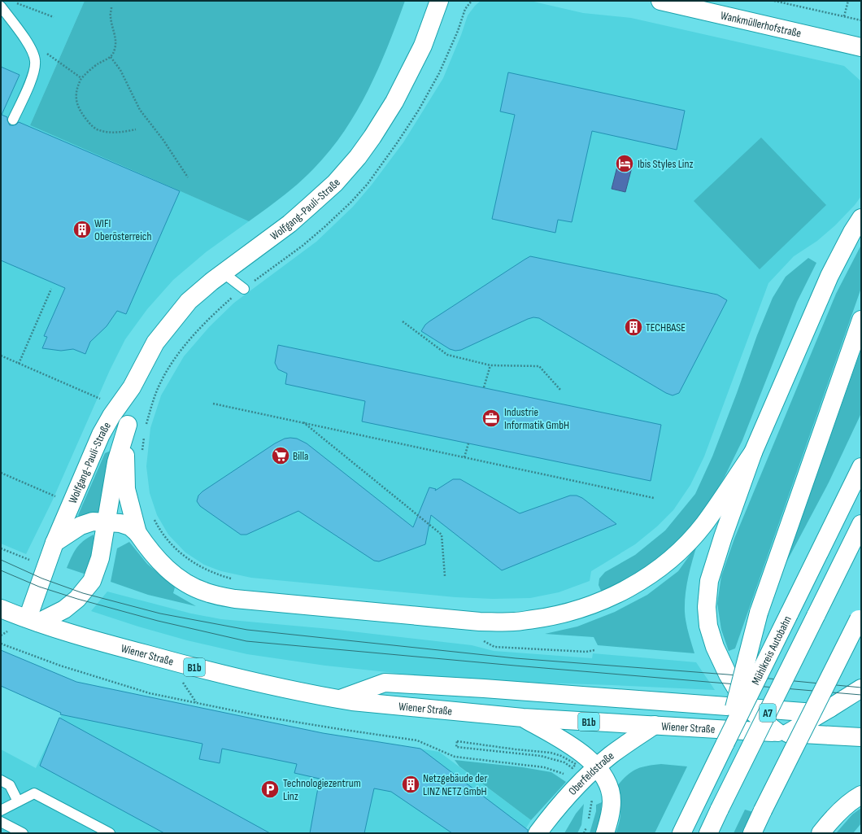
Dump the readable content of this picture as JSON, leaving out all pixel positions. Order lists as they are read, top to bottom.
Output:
{
  "streets": {
    "main road": [
      "Wankmüllerhofstraße",
      "Wolfgang-Pauli-Straße",
      "Mühlkreis Autobahn",
      "Wiener Straße",
      "B1b",
      "A7",
      "Oberfeldstraße"
    ]
  },
  "crossings": [
    ["Wolfgang-Pauli-Straße", "Wiener Straße"],
    ["Wiener Straße", "Oberfeldstraße"]
  ],
  "places": {
    "hotel": ["Ibis Styles Linz"],
    "building": ["WIFI Oberösterreich", "TECHBASE", "Netzgebäude der LINZ NETZ GmbH"],
    "office": ["Industrie Informatik GmbH"],
    "supermarket": ["Billa"],
    "parking": ["Technologiezentrum Linz"]
  }
}
